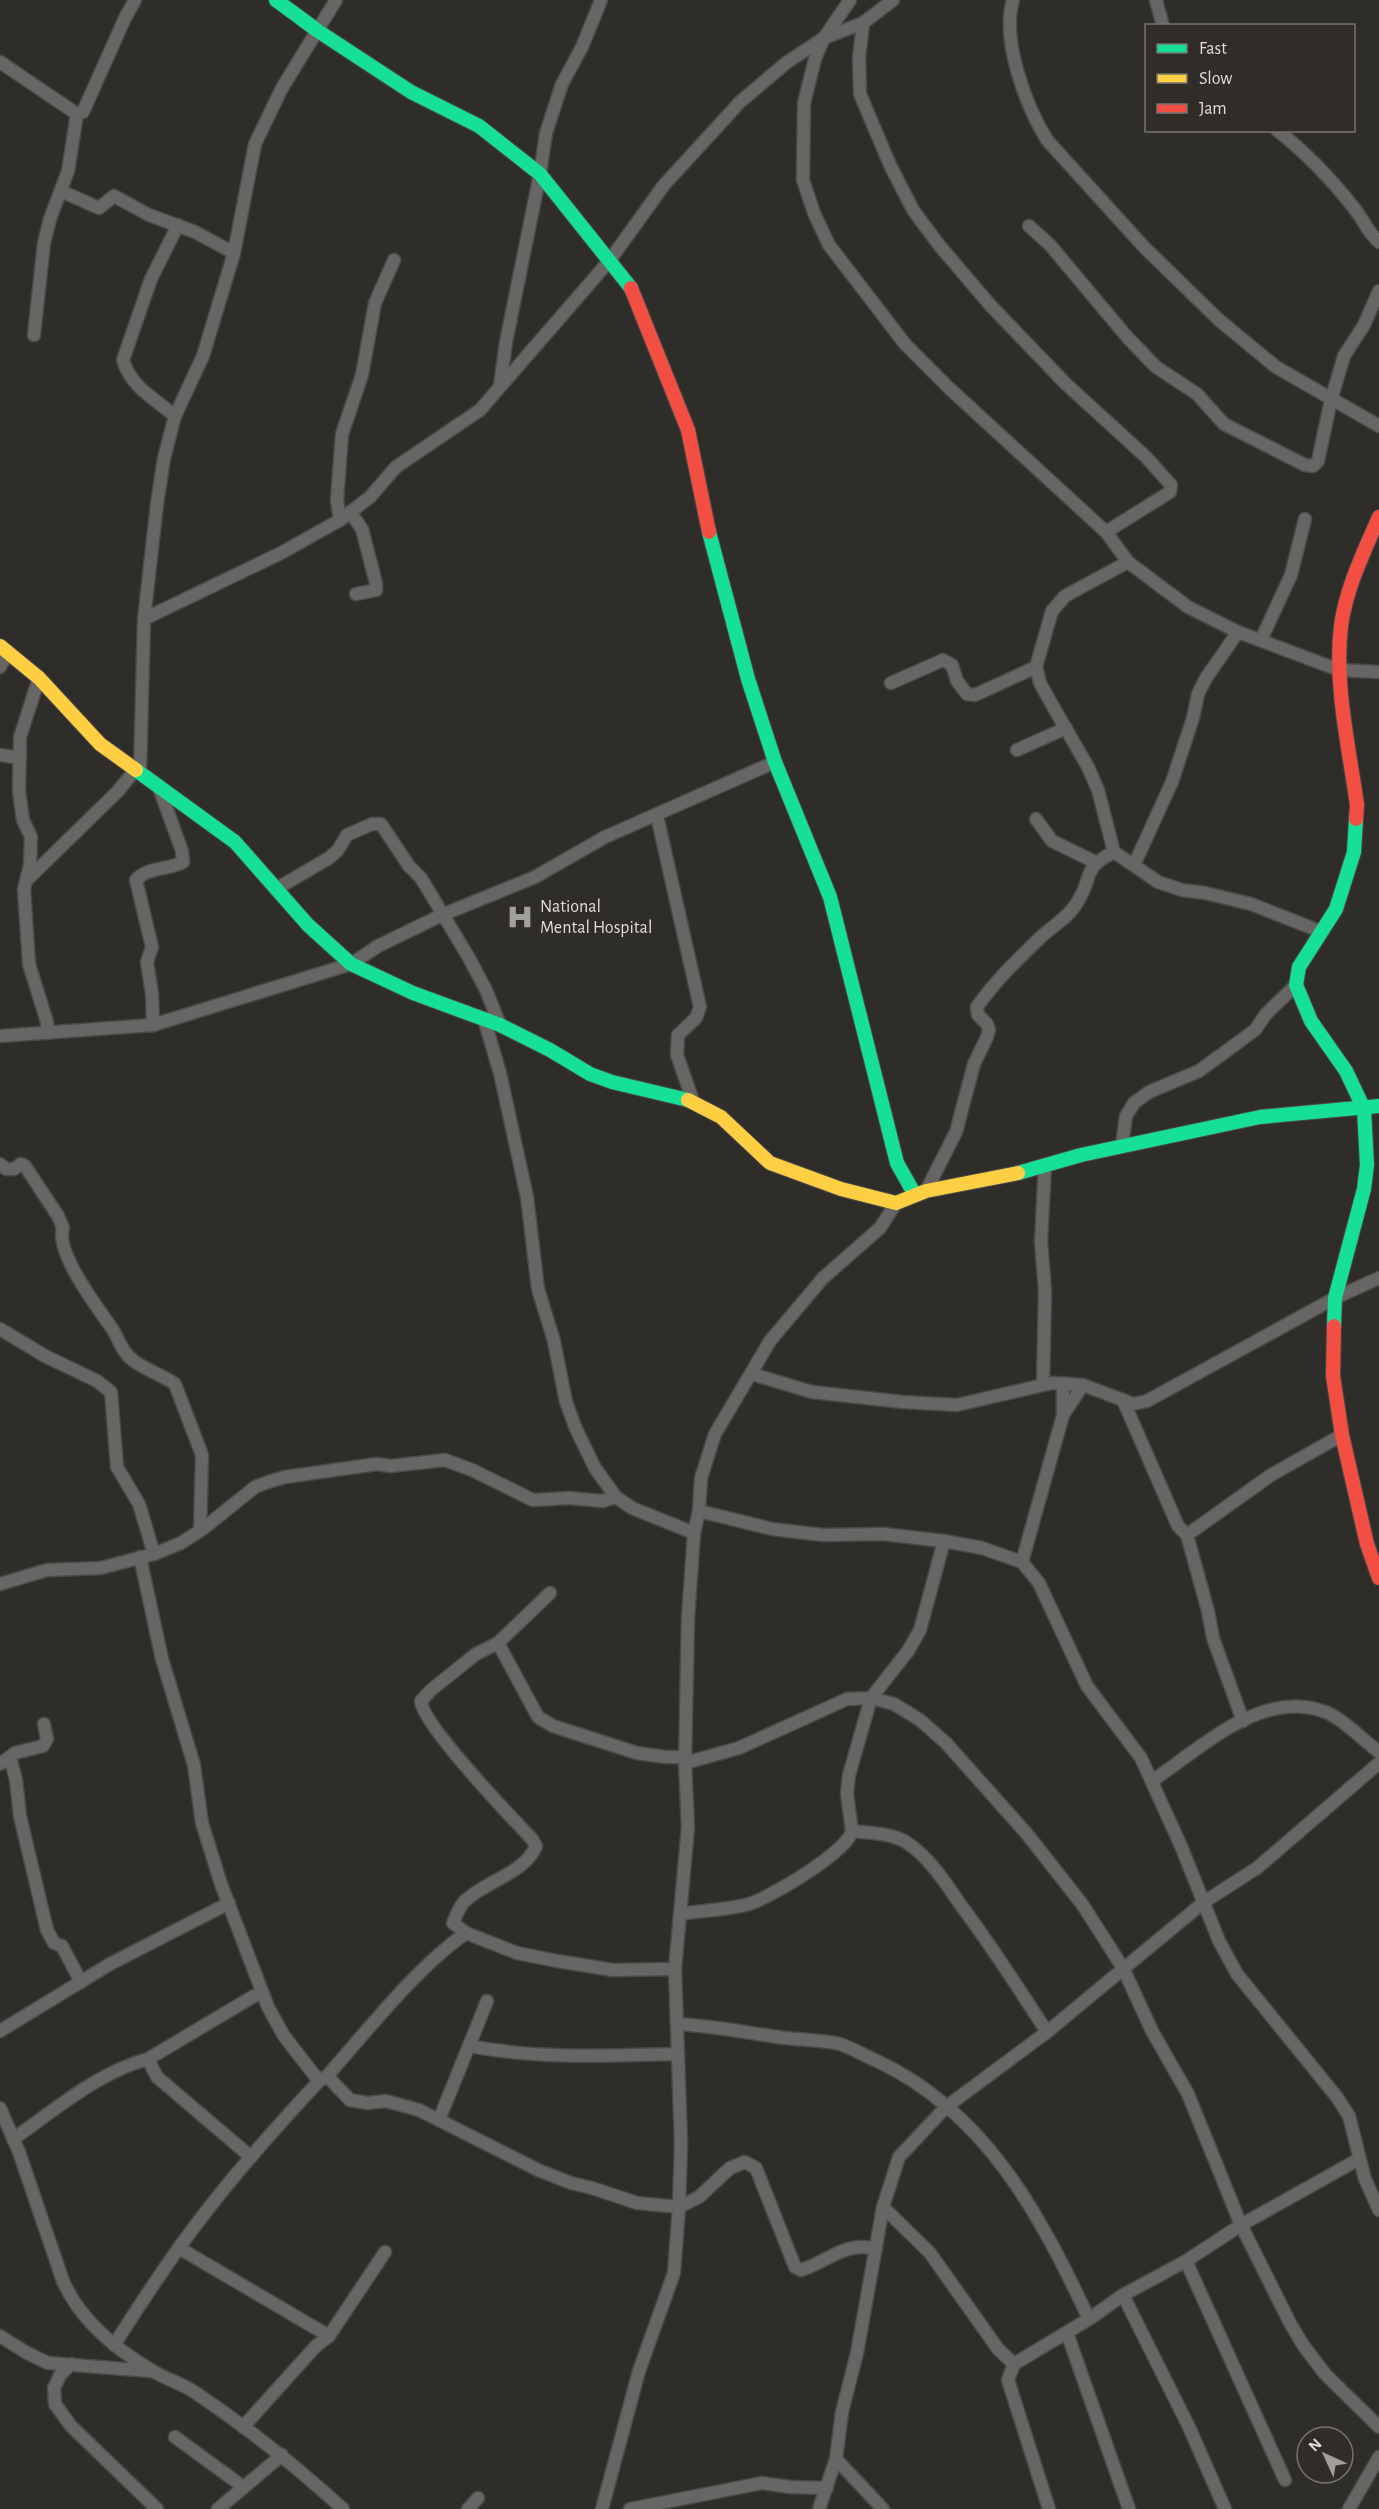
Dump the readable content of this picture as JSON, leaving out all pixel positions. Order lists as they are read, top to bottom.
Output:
{
  "places": {
    "hospital": ["National Mental Hospital"]
  },
  "legend": ["Fast", "Slow", "Jam"],
  "north": "top left"
}
